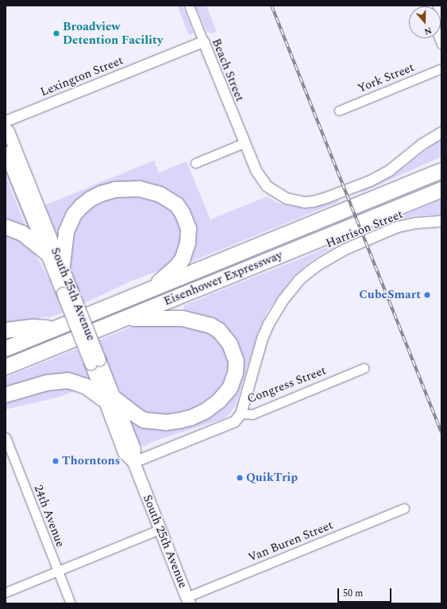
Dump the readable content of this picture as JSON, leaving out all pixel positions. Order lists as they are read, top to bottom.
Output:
{
  "streets": {
    "highway": ["Eisenhower Expressway"],
    "main road": ["South 25th Avenue"],
    "street": [
      "Beach Street",
      "Lexington Street",
      "York Street",
      "Harrison Street",
      "Congress Street",
      "24th Avenue",
      "Van Buren Street"
    ]
  },
  "crossings": [
    ["Beach Street", "Lexington Street"],
    ["Harrison Street", "Congress Street"],
    ["South 25th Avenue", "Congress Street"],
    ["South 25th Avenue", "Van Buren Street"]
  ],
  "places": [
    "Broadview Detention Facility",
    "CubeSmart",
    "Thorntons",
    "QuikTrip"
  ],
  "scale_bar": "50 m",
  "north": "bottom"
}
